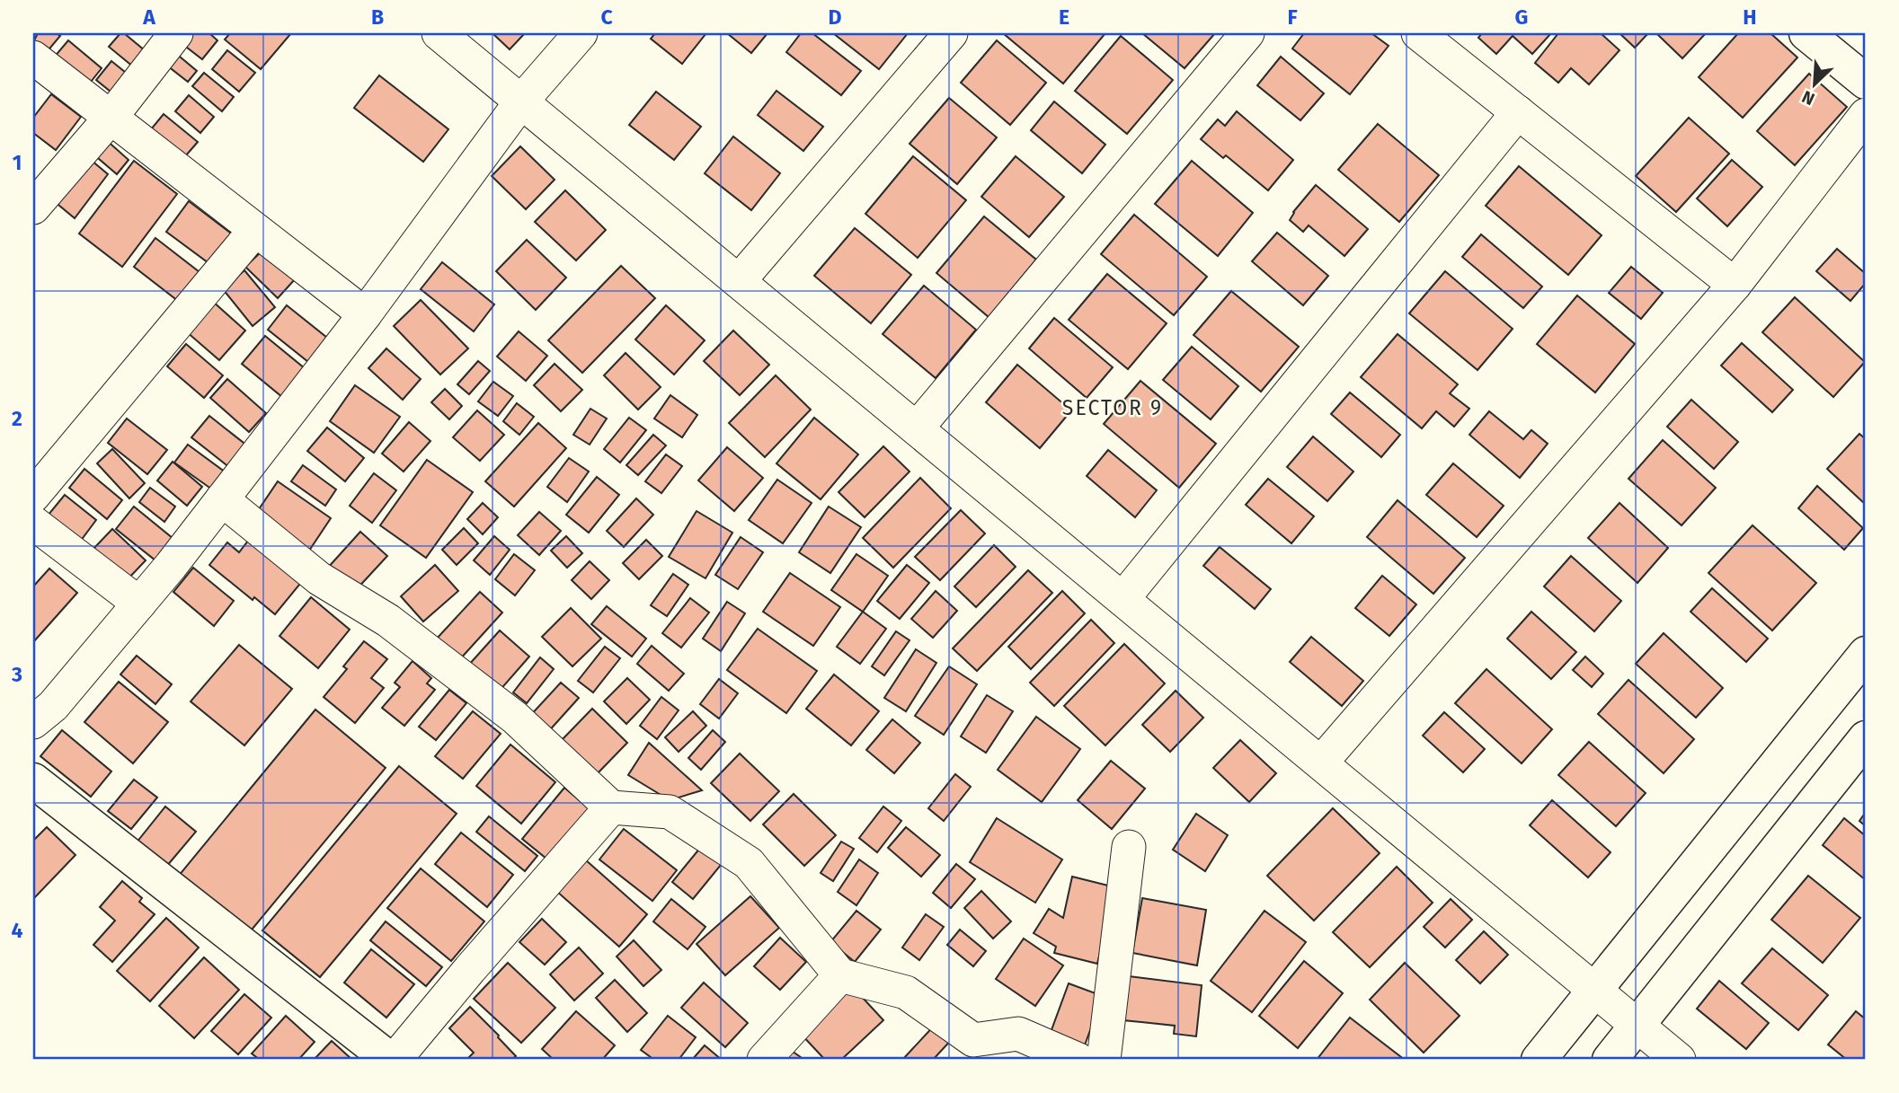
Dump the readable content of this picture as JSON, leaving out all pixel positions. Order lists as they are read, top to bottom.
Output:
{
  "districts": ["SECTOR 9"],
  "north": "bottom left",
  "grid": {
    "columns": [
      "A",
      "B",
      "C",
      "D",
      "E",
      "F",
      "G",
      "H"
    ],
    "rows": [
      "1",
      "2",
      "3",
      "4"
    ]
  }
}
